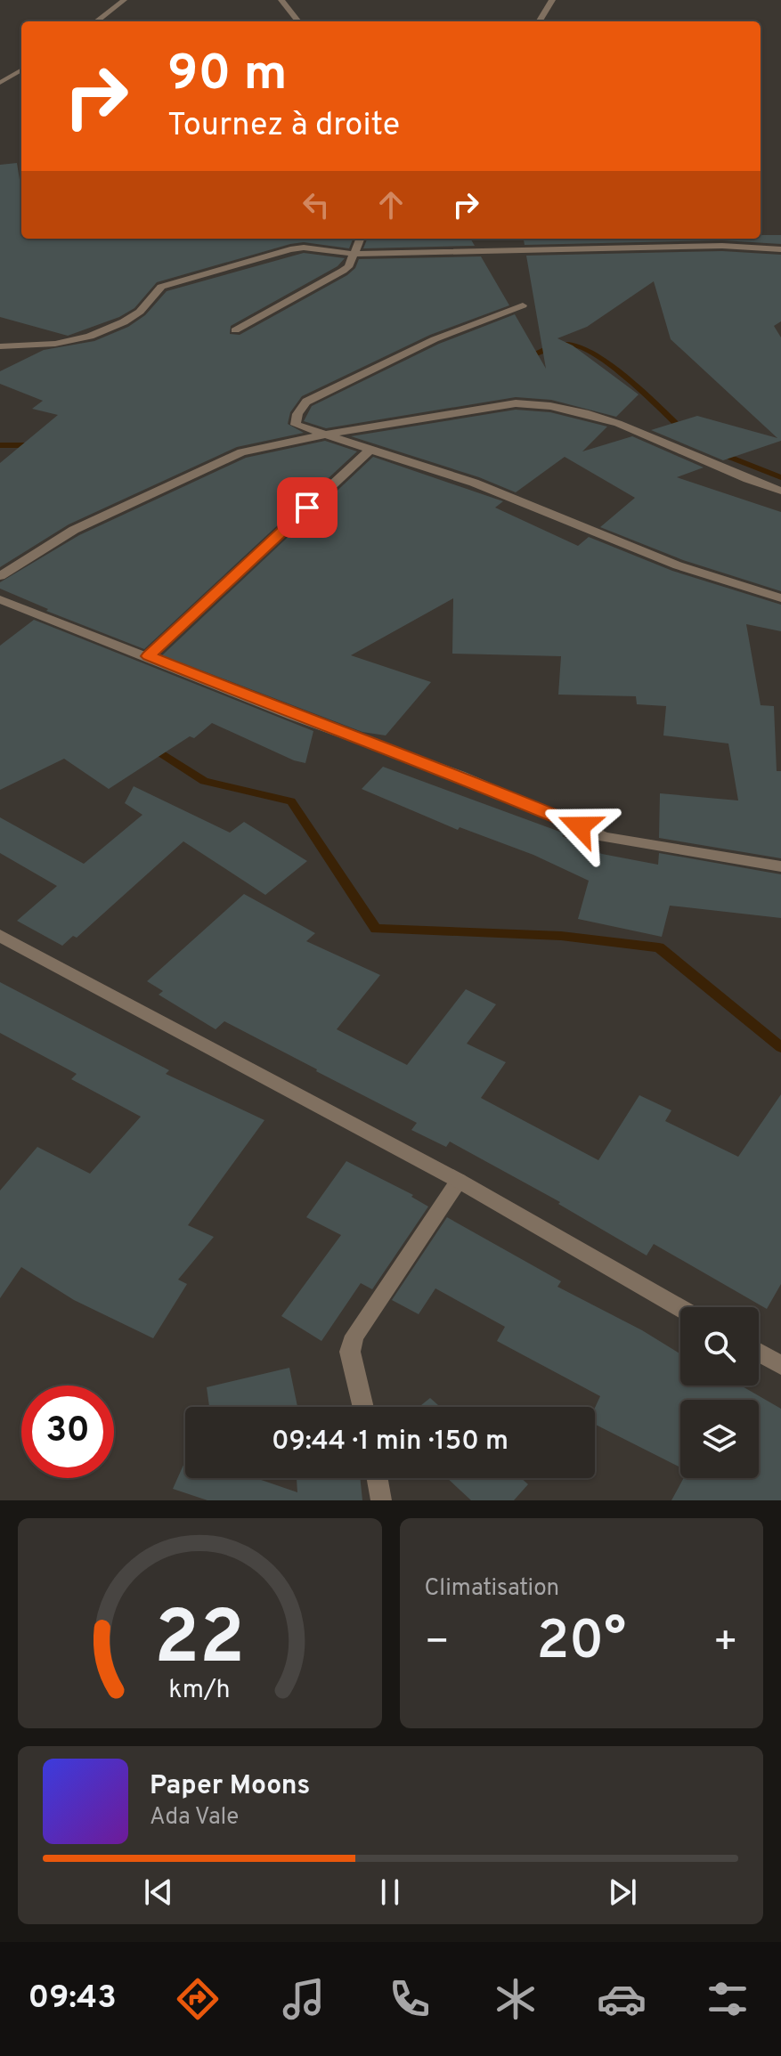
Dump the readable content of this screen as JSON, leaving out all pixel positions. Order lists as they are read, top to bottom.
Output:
{
  "page": {
    "turn": ["90 m", "Tournez à droite"],
    "limit": "30",
    "trip": "09:44 · 1 min · 150 m",
    "tile": "Climatisation",
    "heat": ["−", "20°", "+"],
    "song": ["Paper Moons", "Ada Vale"],
    "tabs": "09:43",
    "gauge": ["22", "km/h"]
  }
}
